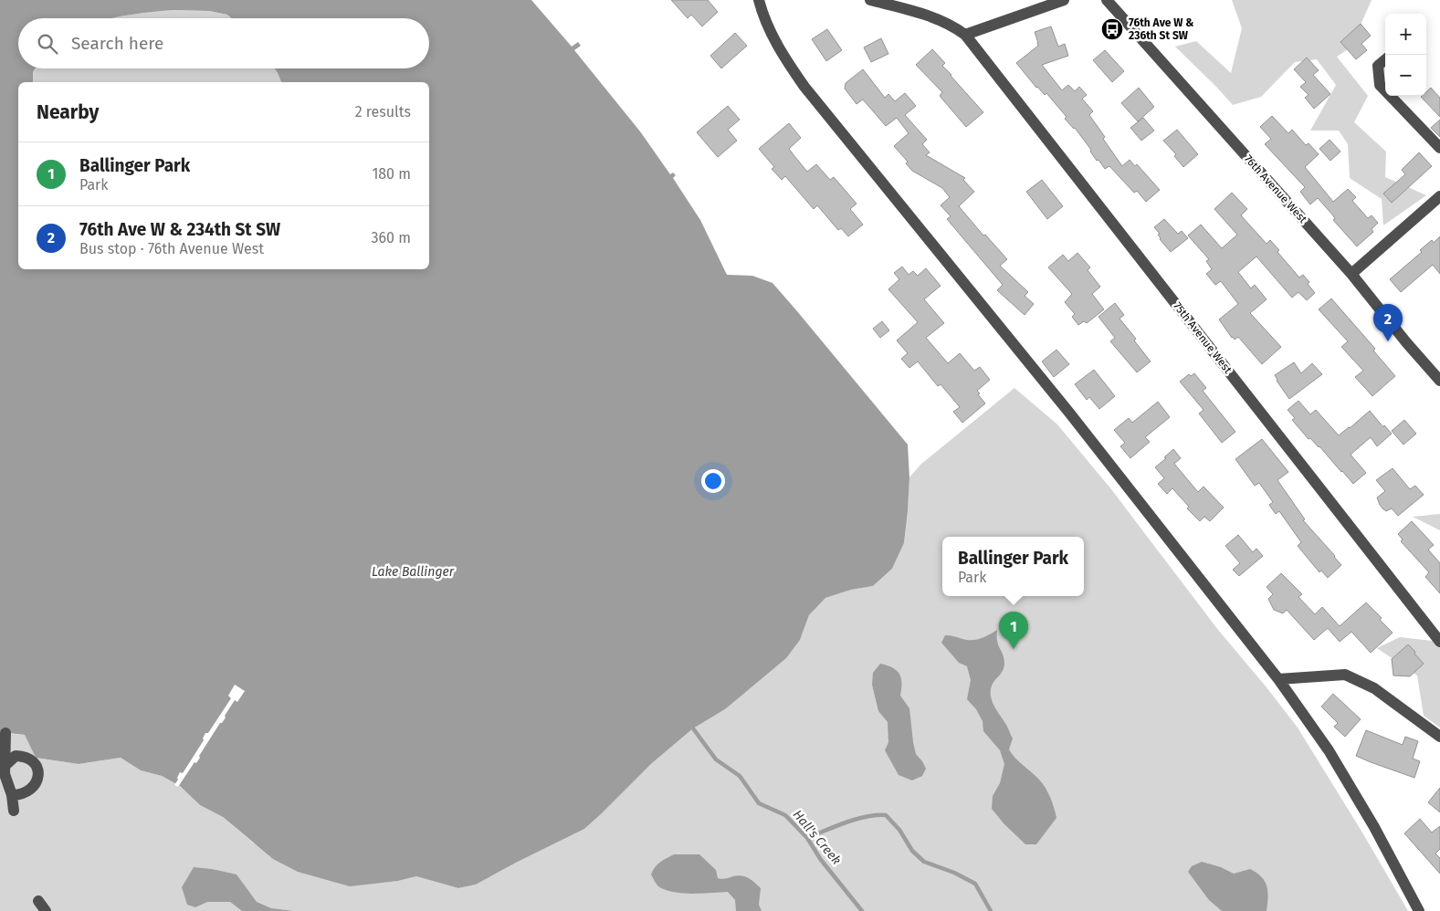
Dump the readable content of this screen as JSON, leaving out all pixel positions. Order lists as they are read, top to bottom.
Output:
{
  "streets": {
    "street": ["76th Avenue West", "75th Avenue West"]
  },
  "water": ["Lake Ballinger", "Hall's Creek"],
  "places": {
    "bus stop": ["76th Ave W & 236th St SW"]
  },
  "page": {
    "map_buttons": ["+", "−"],
    "search": "Search here",
    "heading": ["Nearby", "2 results"],
    "list": [
      {
        "mark": "1",
        "name": "Ballinger Park",
        "note": "Park",
        "value": "180 m"
      },
      {
        "mark": "2",
        "name": "76th Ave W & 234th St SW",
        "note": "Bus stop · 76th Avenue West",
        "value": "360 m"
      }
    ],
    "pins": ["2", "1"],
    "popup": ["Ballinger Park", "Park"]
  }
}
